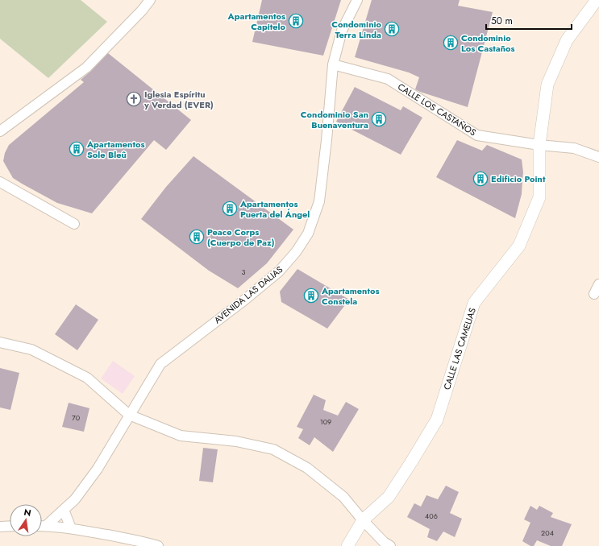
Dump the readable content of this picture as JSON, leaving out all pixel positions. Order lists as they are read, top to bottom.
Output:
{
  "streets": {
    "street": ["CALLE LOS CASTAÑOS", "AVENIDA LAS DALIAS", "CALLE LAS CAMELIAS"]
  },
  "crossings": [
    ["CALLE LOS CASTAÑOS", "AVENIDA LAS DALIAS"],
    ["CALLE LOS CASTAÑOS", "CALLE LAS CAMELIAS"]
  ],
  "places": {
    "building": [
      "Apartamentos Capitelo",
      "Condominio Terra Linda",
      "Condominio Los Castaños",
      "Condominio San Buenaventura",
      "Apartamentos Sole Bleû",
      "Edificio Point",
      "Apartamentos Puerta del Ángel",
      "Peace Corps (Cuerpo de Paz)",
      "Apartamentos Constela"
    ],
    "church": ["Iglesia Espíritu y Verdad (EVER)"]
  },
  "house_numbers": [
    "3",
    "70",
    "109",
    "406",
    "204"
  ],
  "scale_bar": "50 m",
  "north": "top"
}
